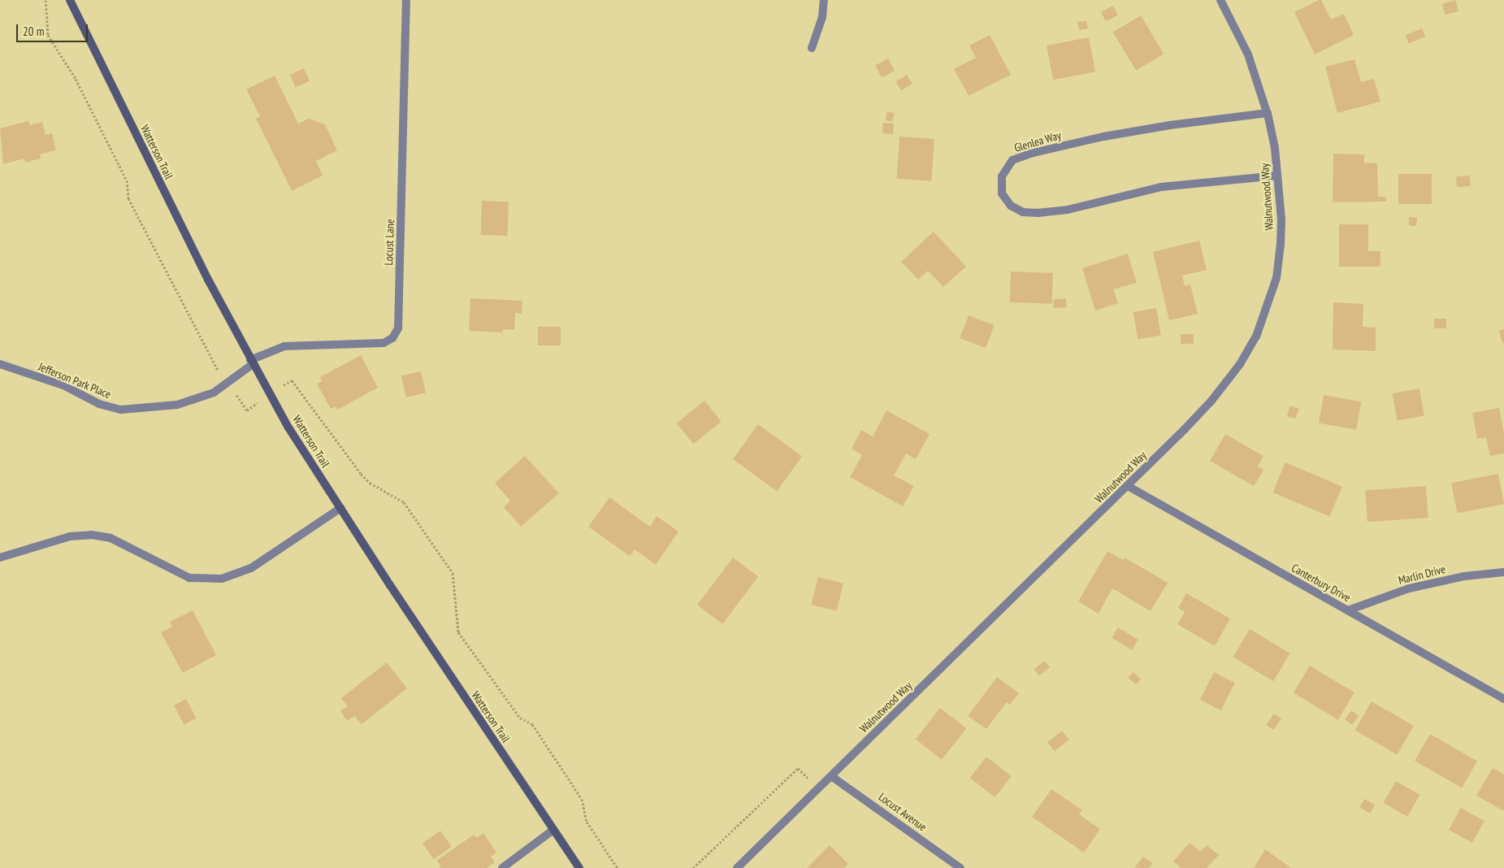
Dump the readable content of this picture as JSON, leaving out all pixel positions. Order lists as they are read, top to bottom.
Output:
{
  "streets": {
    "main road": ["Watterson Trail"],
    "street": [
      "Glenlea Way",
      "Walnutwood Way",
      "Locust Lane",
      "Jefferson Park Place",
      "Marlin Drive",
      "Canterbury Drive",
      "Locust Avenue"
    ]
  },
  "crossings": [
    ["Glenlea Way", "Walnutwood Way"],
    ["Watterson Trail", "Locust Lane"],
    ["Watterson Trail", "Jefferson Park Place"],
    ["Walnutwood Way", "Canterbury Drive"],
    ["Walnutwood Way", "Locust Avenue"],
    ["Locust Lane", "Jefferson Park Place"],
    ["Marlin Drive", "Canterbury Drive"]
  ],
  "scale_bar": "20 m"
}
